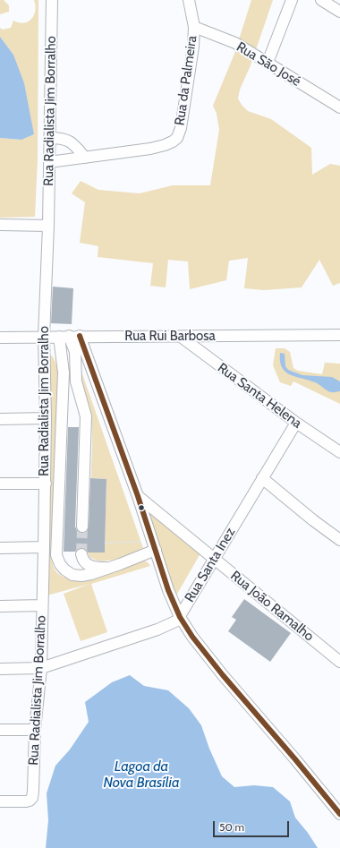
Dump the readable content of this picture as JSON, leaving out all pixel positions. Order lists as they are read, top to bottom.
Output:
{
  "streets": {
    "street": [
      "Rua São José",
      "Rua da Palmeira",
      "Rua Radialista Jim Borralho",
      "Rua Rui Barbosa",
      "Rua Santa Helena",
      "Rua Santa Inez",
      "Rua João Ramalho"
    ]
  },
  "crossings": [
    ["Rua São José", "Rua da Palmeira"],
    ["Rua da Palmeira", "Rua Radialista Jim Borralho"],
    ["Rua Radialista Jim Borralho", "Rua Rui Barbosa"],
    ["Rua Radialista Jim Borralho", "Rua Santa Inez"],
    ["Rua Rui Barbosa", "Rua Santa Helena"],
    ["Rua Santa Helena", "Rua Santa Inez"],
    ["Rua Santa Inez", "Rua João Ramalho"]
  ],
  "water": ["Lagoa da Nova Brasília"],
  "scale_bar": "50 m"
}
